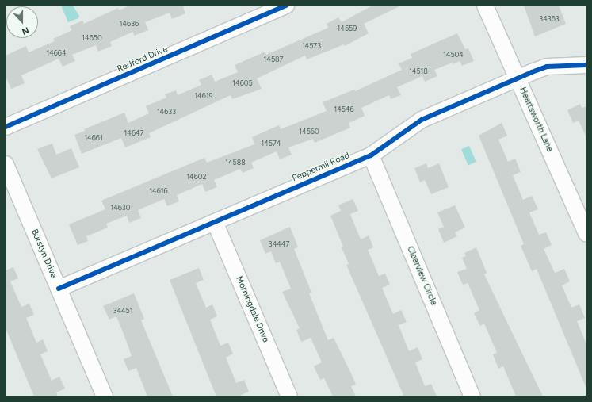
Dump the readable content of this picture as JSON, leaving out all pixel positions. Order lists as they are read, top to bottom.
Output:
{
  "streets": {
    "street": [
      "Redford Drive",
      "Heartsworth Lane",
      "Peppermil Road",
      "Burstyn Drive",
      "Clearview Circle",
      "Morningdale Drive"
    ]
  },
  "crossings": [
    ["Heartsworth Lane", "Peppermil Road"],
    ["Peppermil Road", "Burstyn Drive"],
    ["Peppermil Road", "Clearview Circle"],
    ["Peppermil Road", "Morningdale Drive"]
  ],
  "house_numbers": [
    "34363",
    "14636",
    "14559",
    "14650",
    "14573",
    "14664",
    "14504",
    "14587",
    "14518",
    "14605",
    "14619",
    "14546",
    "14633",
    "14560",
    "14647",
    "14661",
    "14574",
    "14588",
    "14602",
    "14616",
    "14630",
    "34447",
    "34451"
  ],
  "north": "bottom"
}
